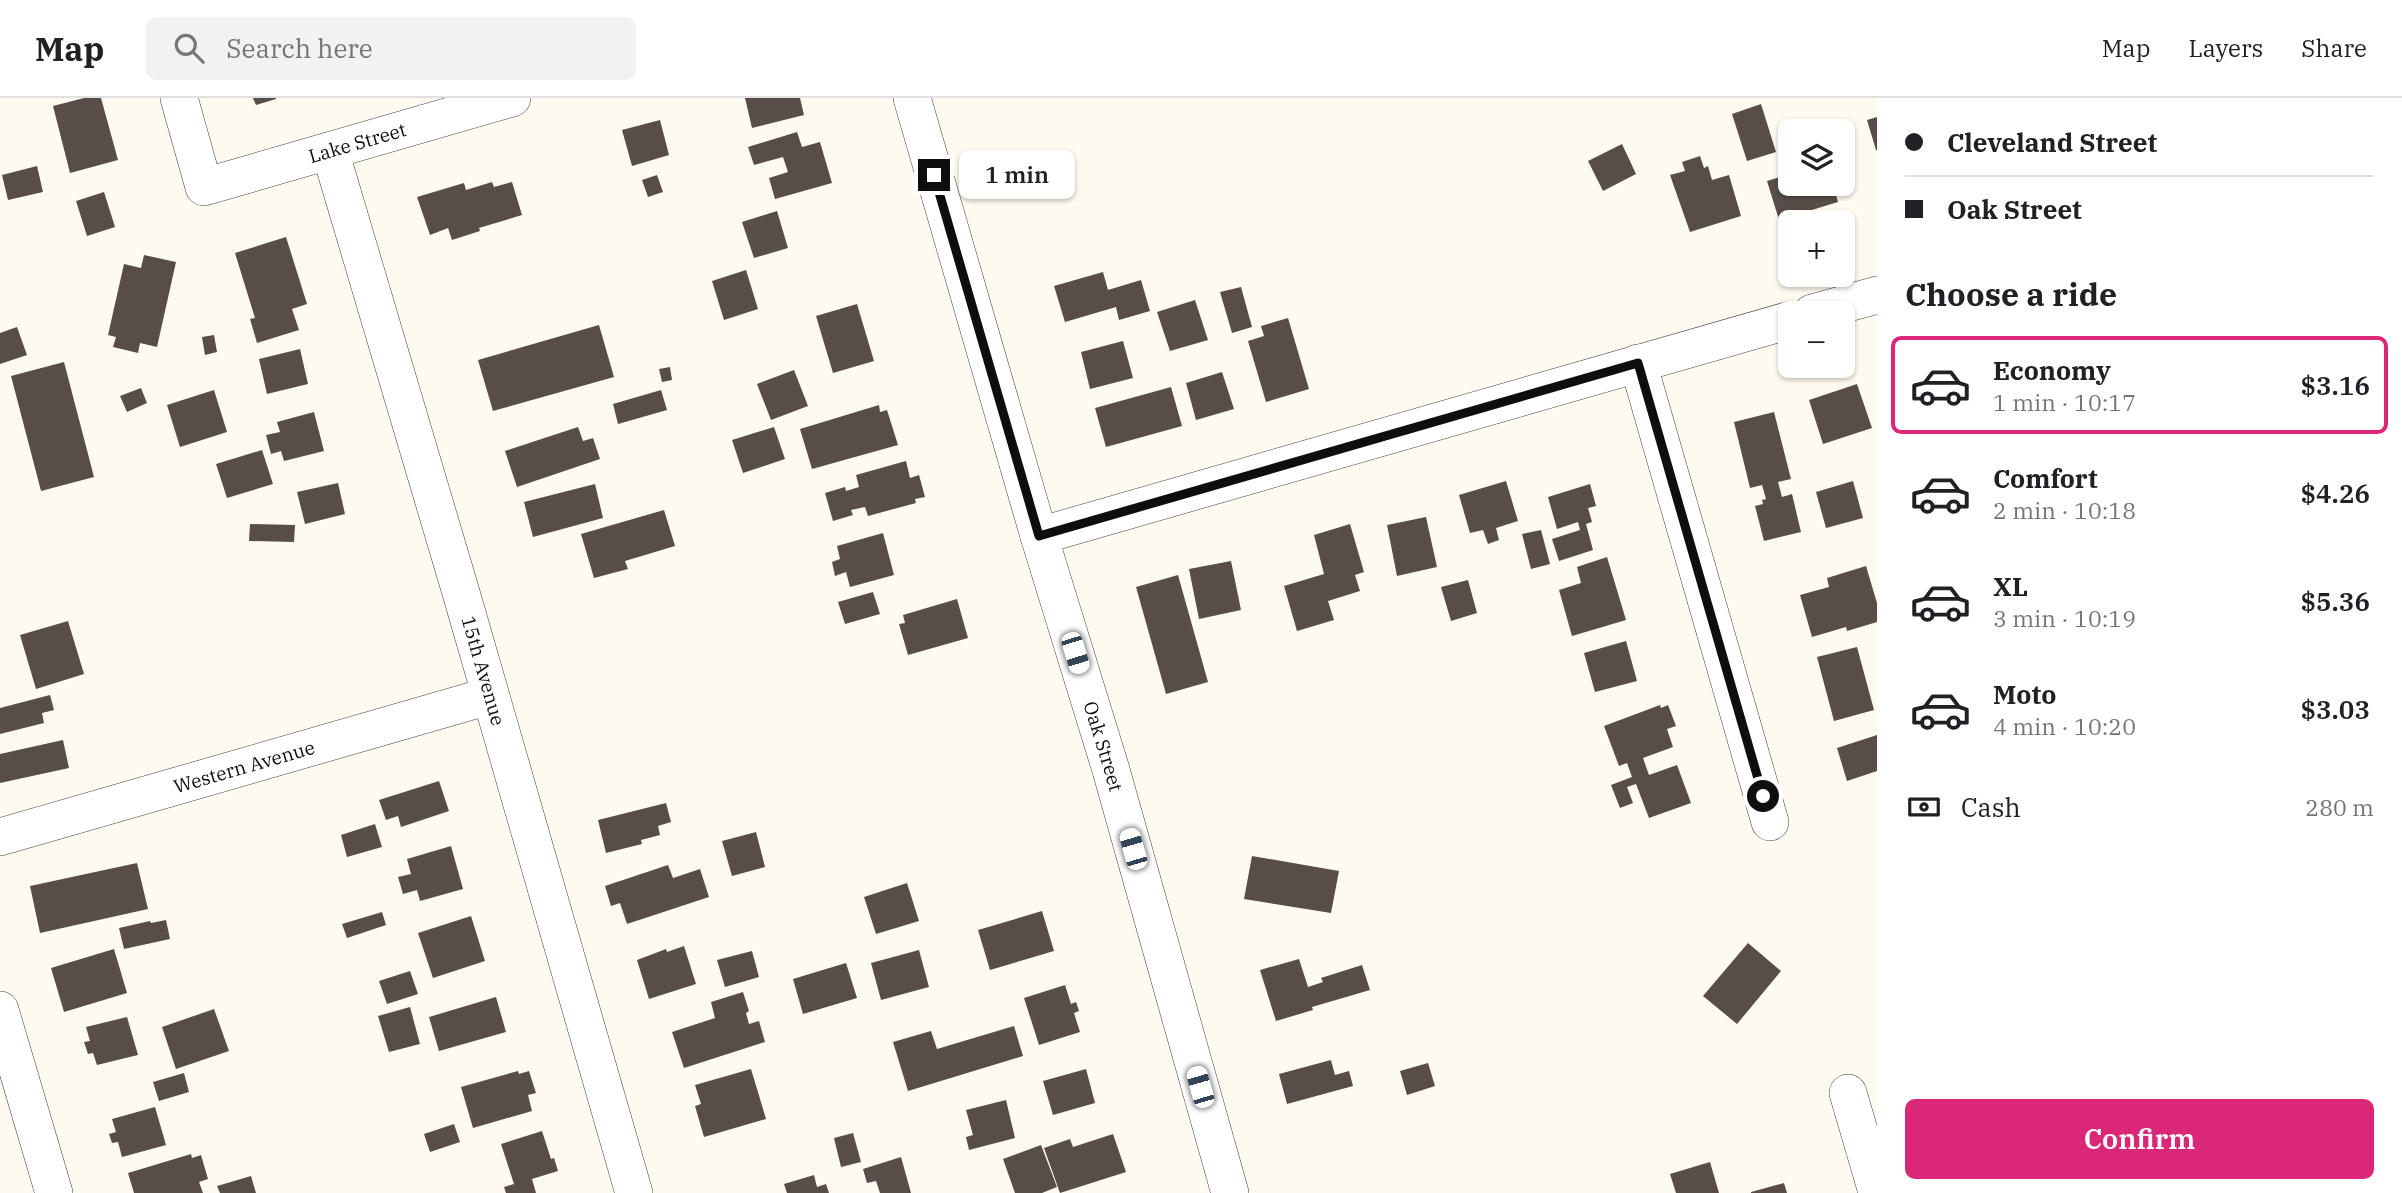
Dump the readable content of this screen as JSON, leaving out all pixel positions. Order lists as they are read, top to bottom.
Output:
{
  "streets": {
    "street": [
      "Lake Street",
      "15th Avenue",
      "Oak Street",
      "Western Avenue"
    ]
  },
  "crossings": [
    ["Lake Street", "15th Avenue"],
    ["15th Avenue", "Western Avenue"]
  ],
  "page": {
    "header": "Map",
    "search": "Search here",
    "nav": ["Map", "Layers", "Share"],
    "banner": ["Cleveland Street", "Oak Street"],
    "map_buttons": ["+", "−"],
    "bubble": "1 min",
    "heading": "Choose a ride",
    "list": [
      {
        "name": "Economy",
        "note": "1 min · 10:17",
        "value": "$3.16"
      },
      {
        "name": "Comfort",
        "note": "2 min · 10:18",
        "value": "$4.26"
      },
      {
        "name": "XL",
        "note": "3 min · 10:19",
        "value": "$5.36"
      },
      {
        "name": "Moto",
        "note": "4 min · 10:20",
        "value": "$3.03"
      }
    ],
    "pay": ["Cash", "280 m"],
    "buttons": "Confirm"
  }
}
